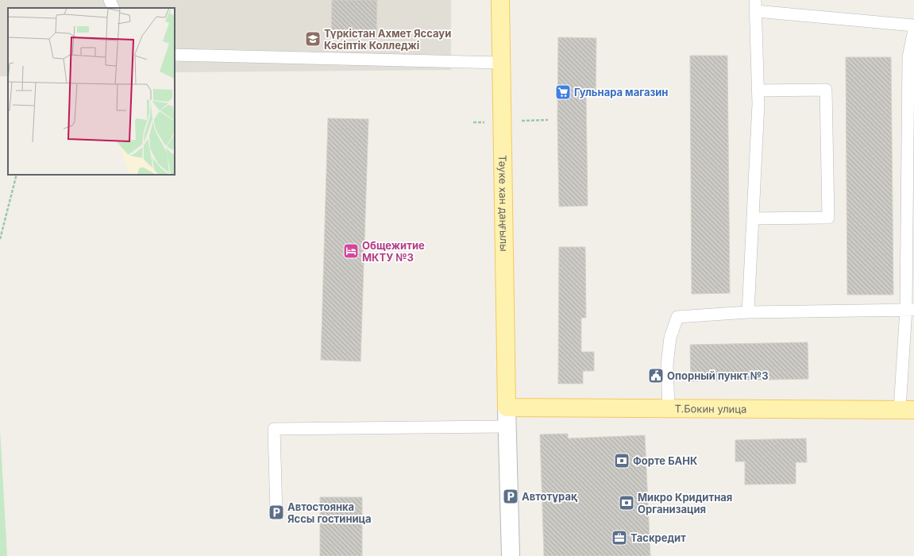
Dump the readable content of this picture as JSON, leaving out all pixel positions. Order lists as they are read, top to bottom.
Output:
{
  "streets": {
    "main road": ["Тәуке хан даңғылы", "Т.Бокин улица"]
  },
  "crossings": [
    ["Тәуке хан даңғылы", "Т.Бокин улица"]
  ],
  "places": {
    "school or university": ["Түркістан Ахмет Яссауи Кәсіптік Колледжі"],
    "supermarket": ["Гульнара магазин"],
    "hotel": ["Общежитие МКТУ №3"],
    "public building": ["Опорный пункт №3"],
    "bank": ["Форте БАНК", "Микро Кридитная Организация"],
    "parking": ["Автотұрақ", "Автостоянка Яссы гостиница"],
    "office": ["Таскредит"]
  }
}
